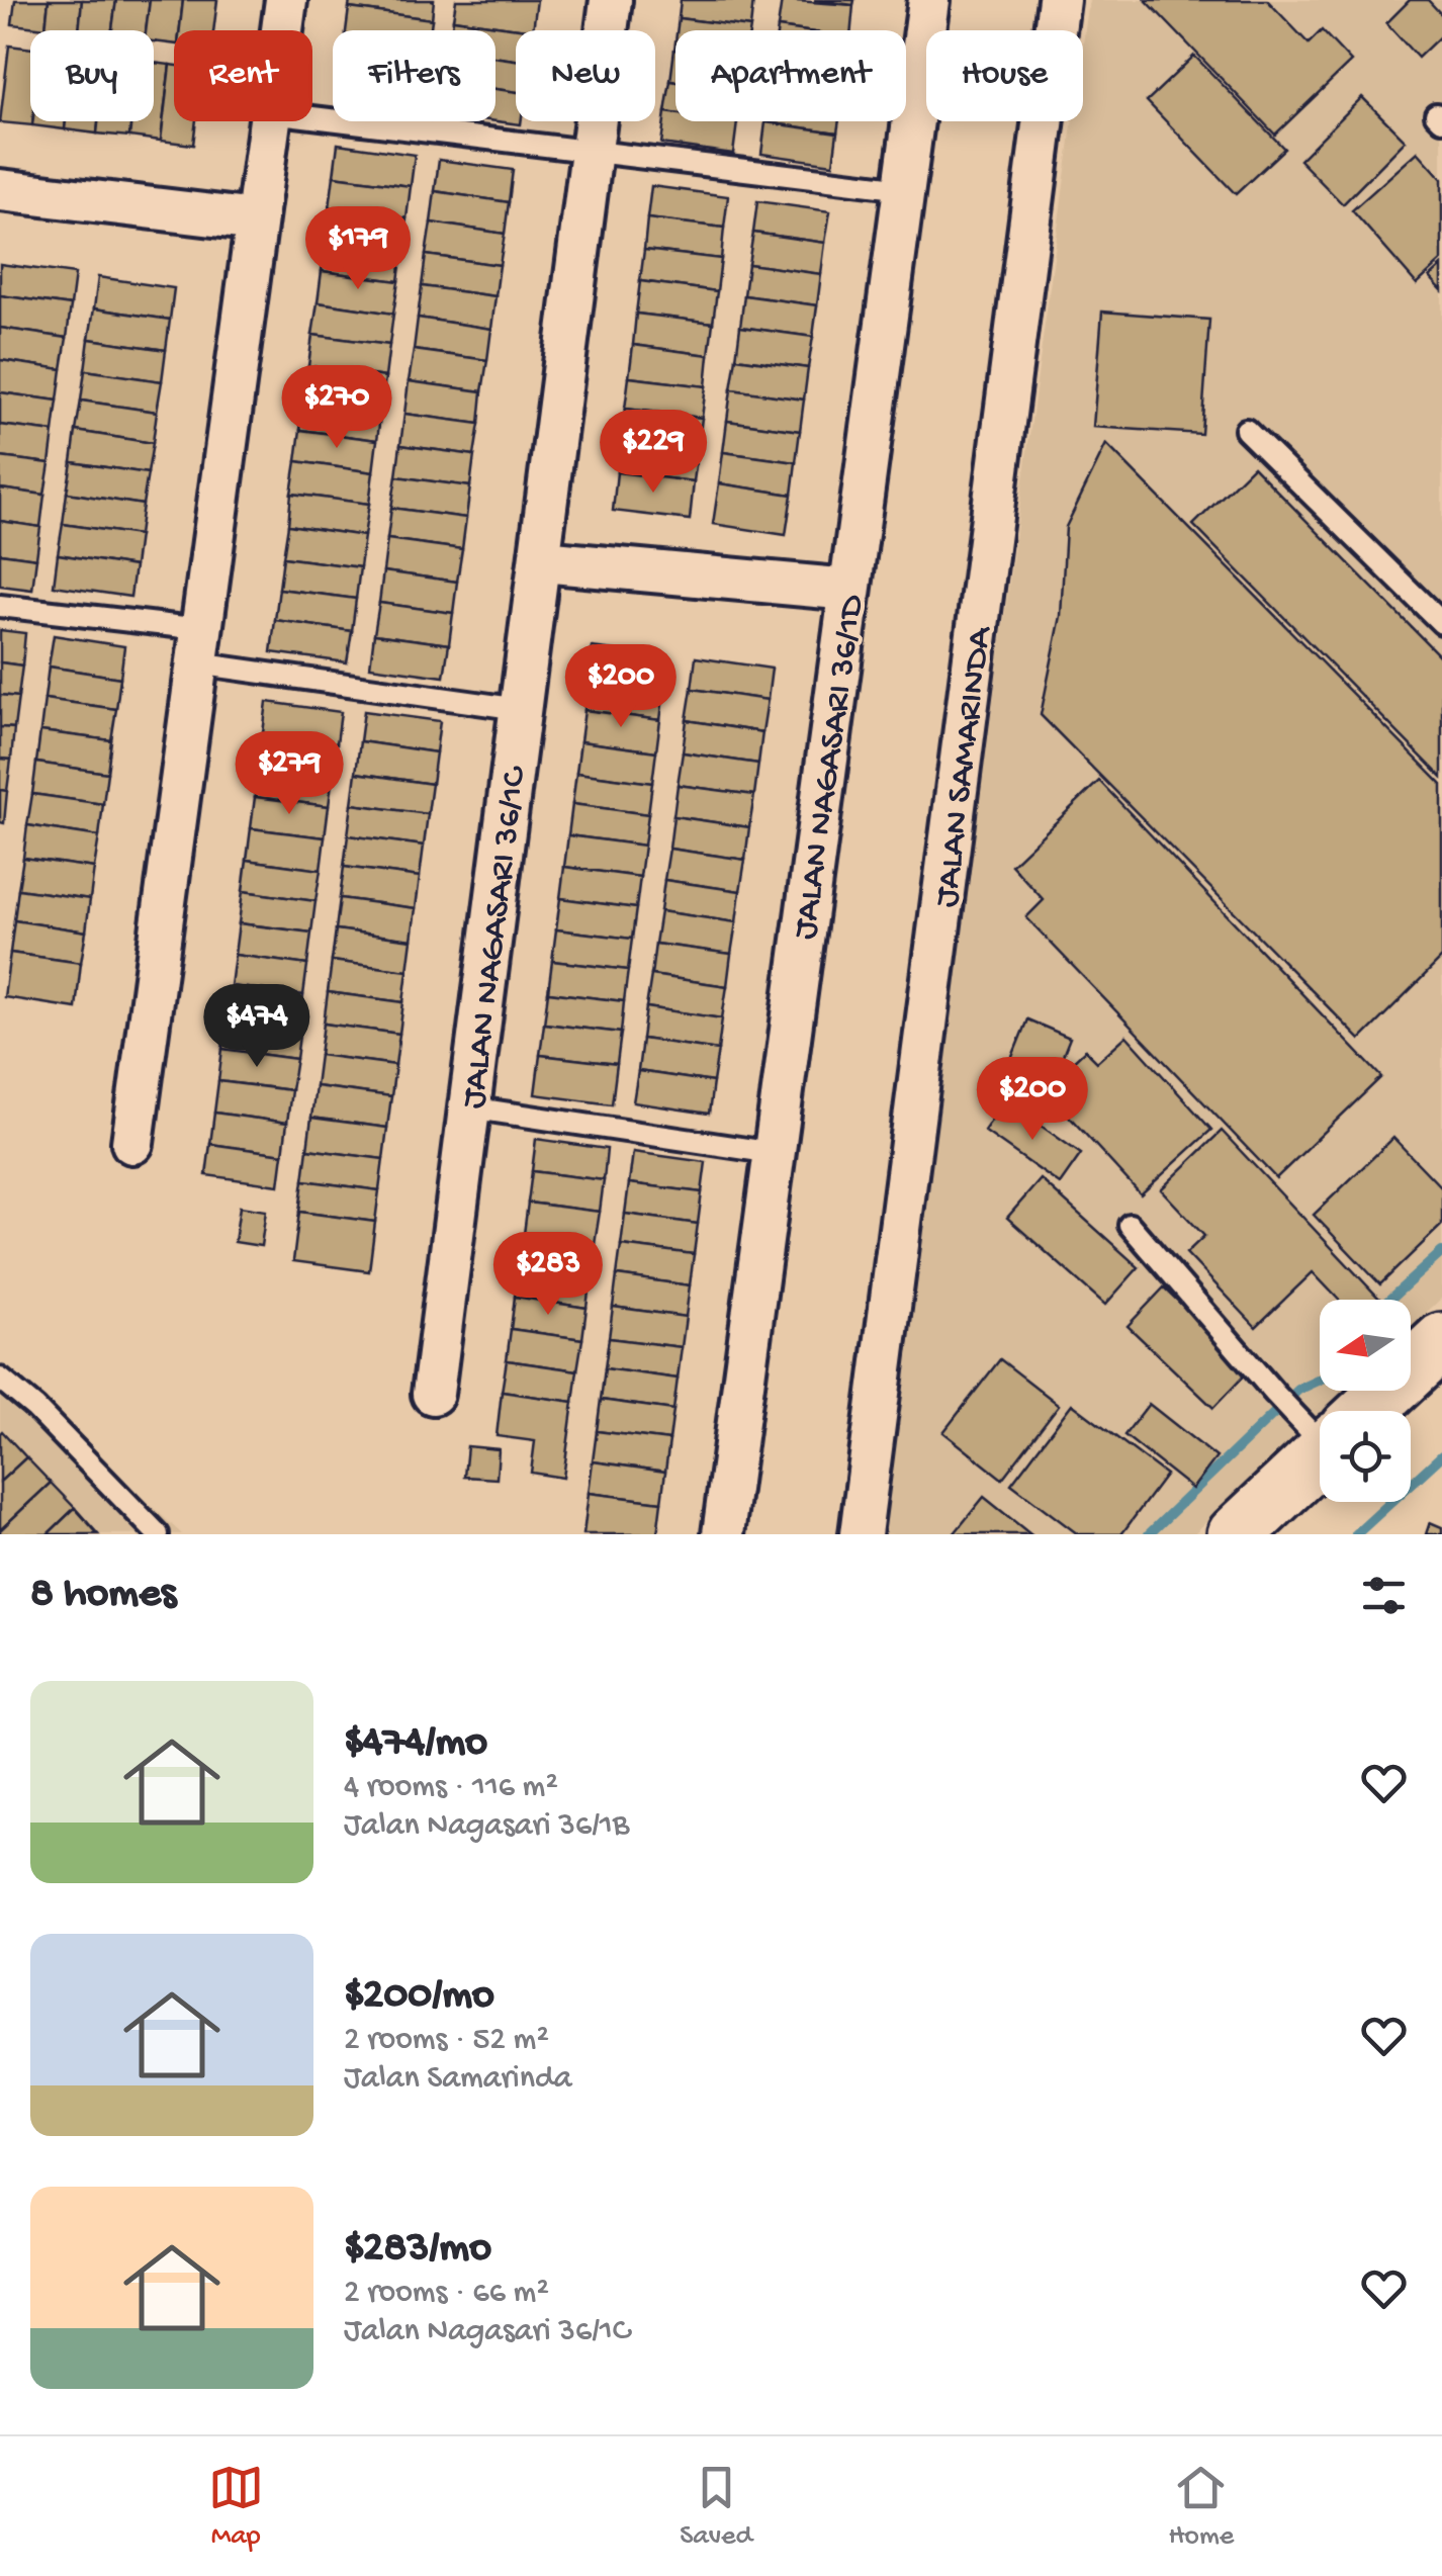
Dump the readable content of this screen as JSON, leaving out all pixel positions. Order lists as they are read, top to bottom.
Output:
{
  "streets": {
    "street": ["JALAN NAGASARI 36/1D", "JALAN SAMARINDA", "JALAN NAGASARI 36/1C"]
  },
  "north": "left",
  "page": {
    "chip": [
      "Buy",
      "Rent",
      "Filters",
      "New",
      "Apartment",
      "House"
    ],
    "price": [
      "$179",
      "$270",
      "$229",
      "$200",
      "$279",
      "$474",
      "$200",
      "$283"
    ],
    "heading": "8 homes",
    "list": [
      {
        "name": "$474/mo",
        "note": "4 rooms · 116 m² · Jalan Nagasari 36/1B"
      },
      {
        "name": "$200/mo",
        "note": "2 rooms · 52 m² · Jalan Samarinda"
      },
      {
        "name": "$283/mo",
        "note": "2 rooms · 66 m² · Jalan Nagasari 36/1C"
      }
    ],
    "tabs": ["Map", "Saved", "Home"]
  }
}
